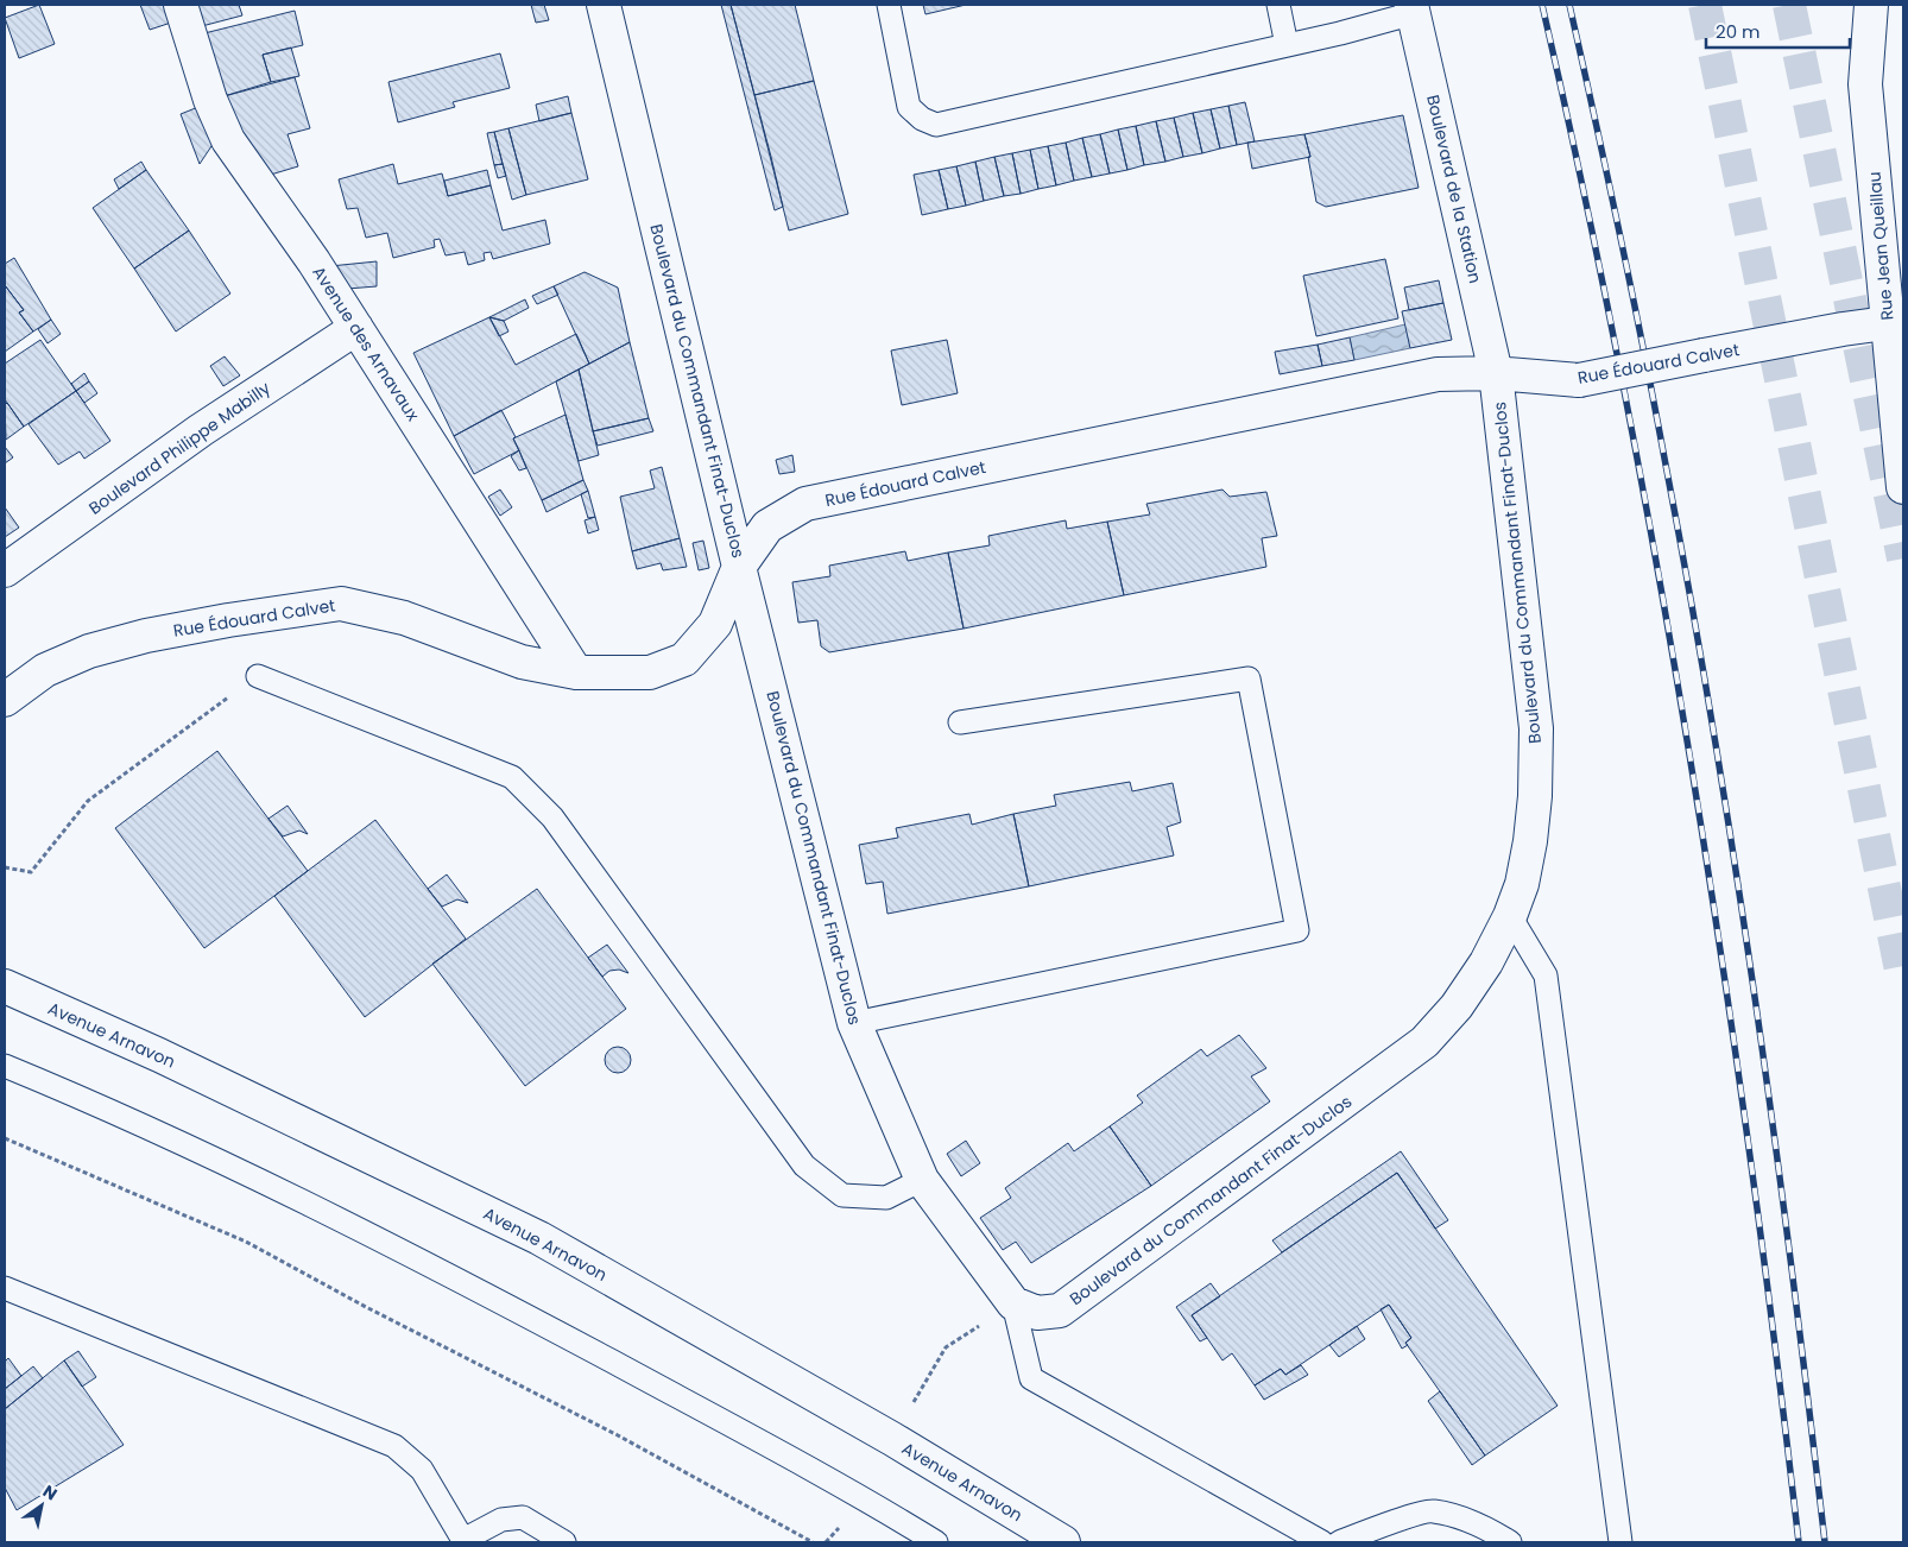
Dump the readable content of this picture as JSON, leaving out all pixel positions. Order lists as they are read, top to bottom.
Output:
{
  "streets": {
    "street": [
      "Boulevard de la Station",
      "Rue Jean Queillau",
      "Avenue des Arnavaux",
      "Rue Édouard Calvet",
      "Boulevard du Commandant Finat-Duclos",
      "Boulevard Philippe Mabilly",
      "Avenue Arnavon"
    ]
  },
  "crossings": [
    ["Boulevard de la Station", "Rue Édouard Calvet"],
    ["Boulevard de la Station", "Boulevard du Commandant Finat-Duclos"],
    ["Rue Jean Queillau", "Rue Édouard Calvet"],
    ["Avenue des Arnavaux", "Rue Édouard Calvet"],
    ["Avenue des Arnavaux", "Boulevard Philippe Mabilly"],
    ["Rue Édouard Calvet", "Boulevard du Commandant Finat-Duclos"]
  ],
  "scale_bar": "20 m",
  "north": "top right"
}
